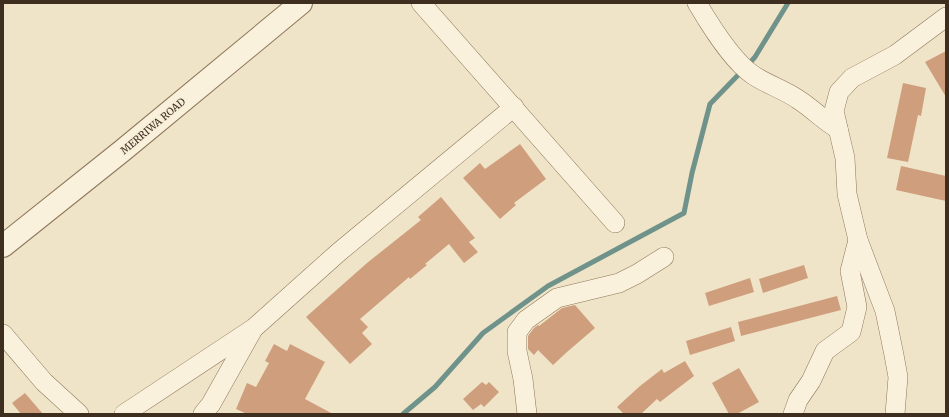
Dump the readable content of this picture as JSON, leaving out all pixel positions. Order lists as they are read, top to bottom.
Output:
{
  "streets": {
    "street": ["MERRIWA ROAD"]
  }
}
